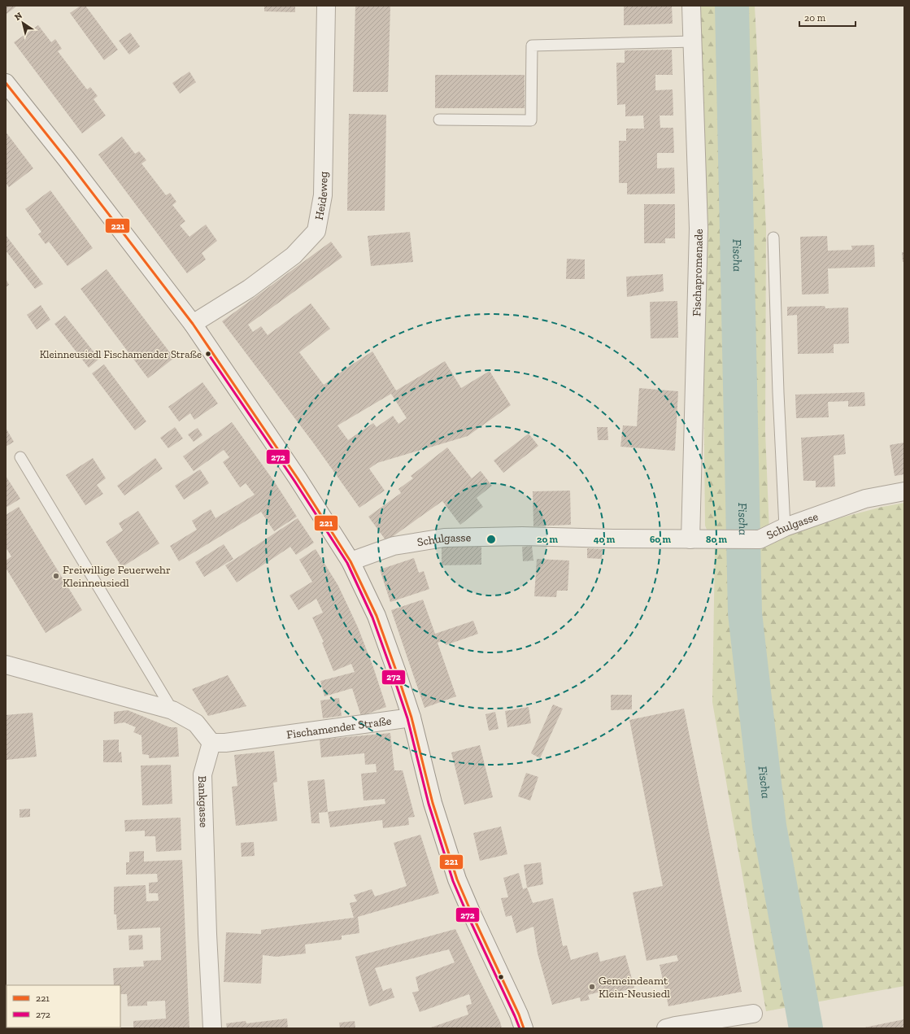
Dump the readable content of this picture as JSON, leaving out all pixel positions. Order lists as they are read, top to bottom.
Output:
{
  "streets": {
    "street": [
      "Heideweg",
      "Fischapromenade",
      "Schulgasse",
      "Fischamender Straße",
      "Bankgasse"
    ]
  },
  "crossings": [
    ["Fischapromenade", "Schulgasse"],
    ["Fischamender Straße", "Bankgasse"]
  ],
  "water": ["Fischa"],
  "places": ["Kleinneusiedl Fischamender Straße", "Freiwillige Feuerwehr Kleinneusiedl", "Gemeindeamt Klein-Neusiedl"],
  "lines": ["transit line 221", "transit line 272"],
  "legend": ["221", "272"],
  "scale_bar": "20 m",
  "north": "top left",
  "rings": [
    "20 m",
    "40 m",
    "60 m",
    "80 m"
  ]
}
